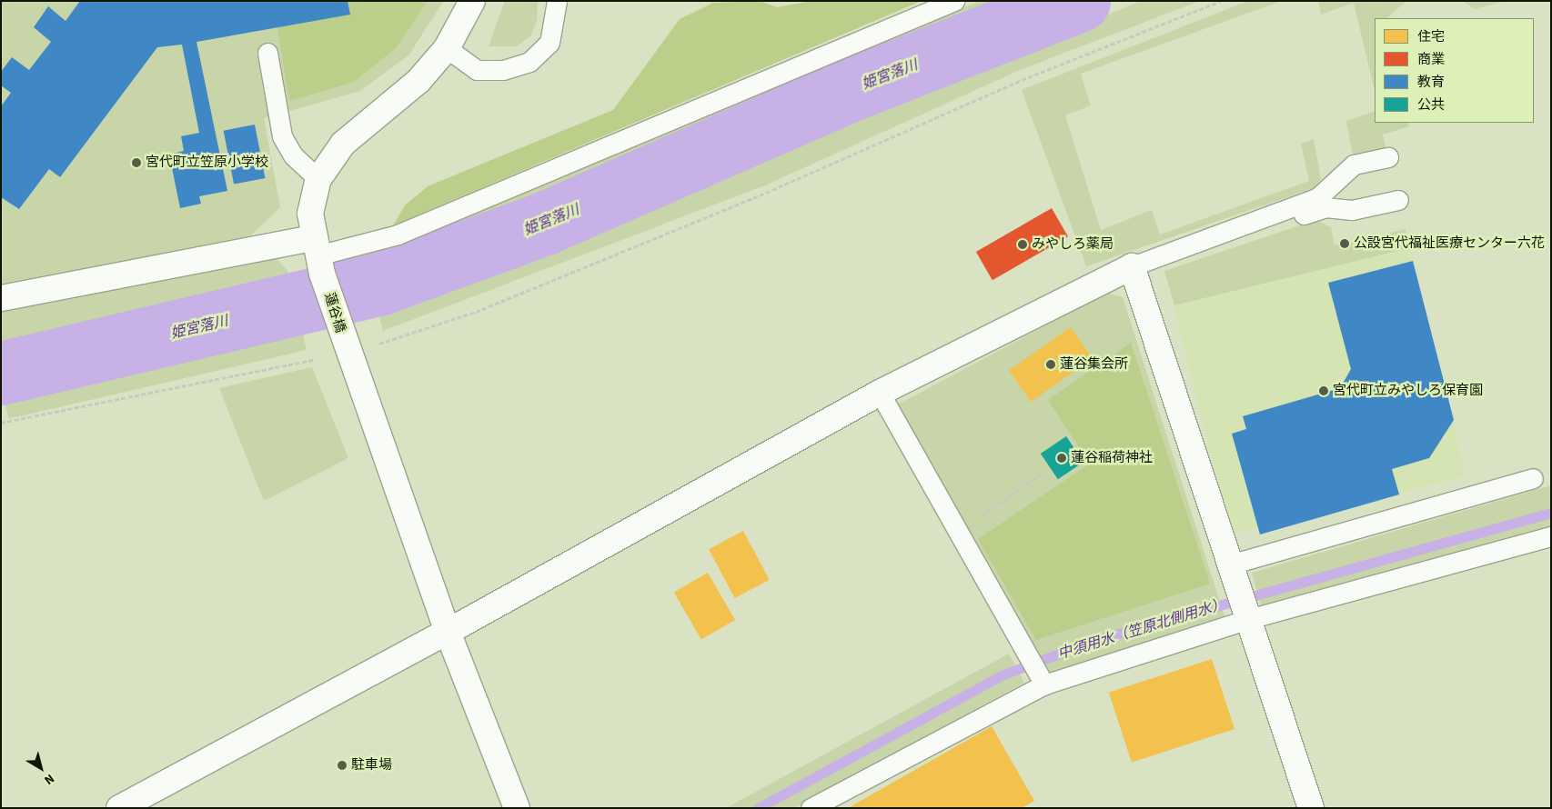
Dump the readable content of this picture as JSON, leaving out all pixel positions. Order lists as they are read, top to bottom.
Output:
{
  "streets": {
    "street": ["蓮谷橋"]
  },
  "water": ["姫宮落川", "中須用水（笠原北側用水）"],
  "places": [
    "宮代町立笠原小学校",
    "公設宮代福祉医療センター六花",
    "みやしろ薬局",
    "蓮谷集会所",
    "宮代町立みやしろ保育園",
    "蓮谷稲荷神社",
    "駐車場"
  ],
  "legend": [
    "住宅",
    "商業",
    "教育",
    "公共"
  ],
  "north": "bottom right"
}
